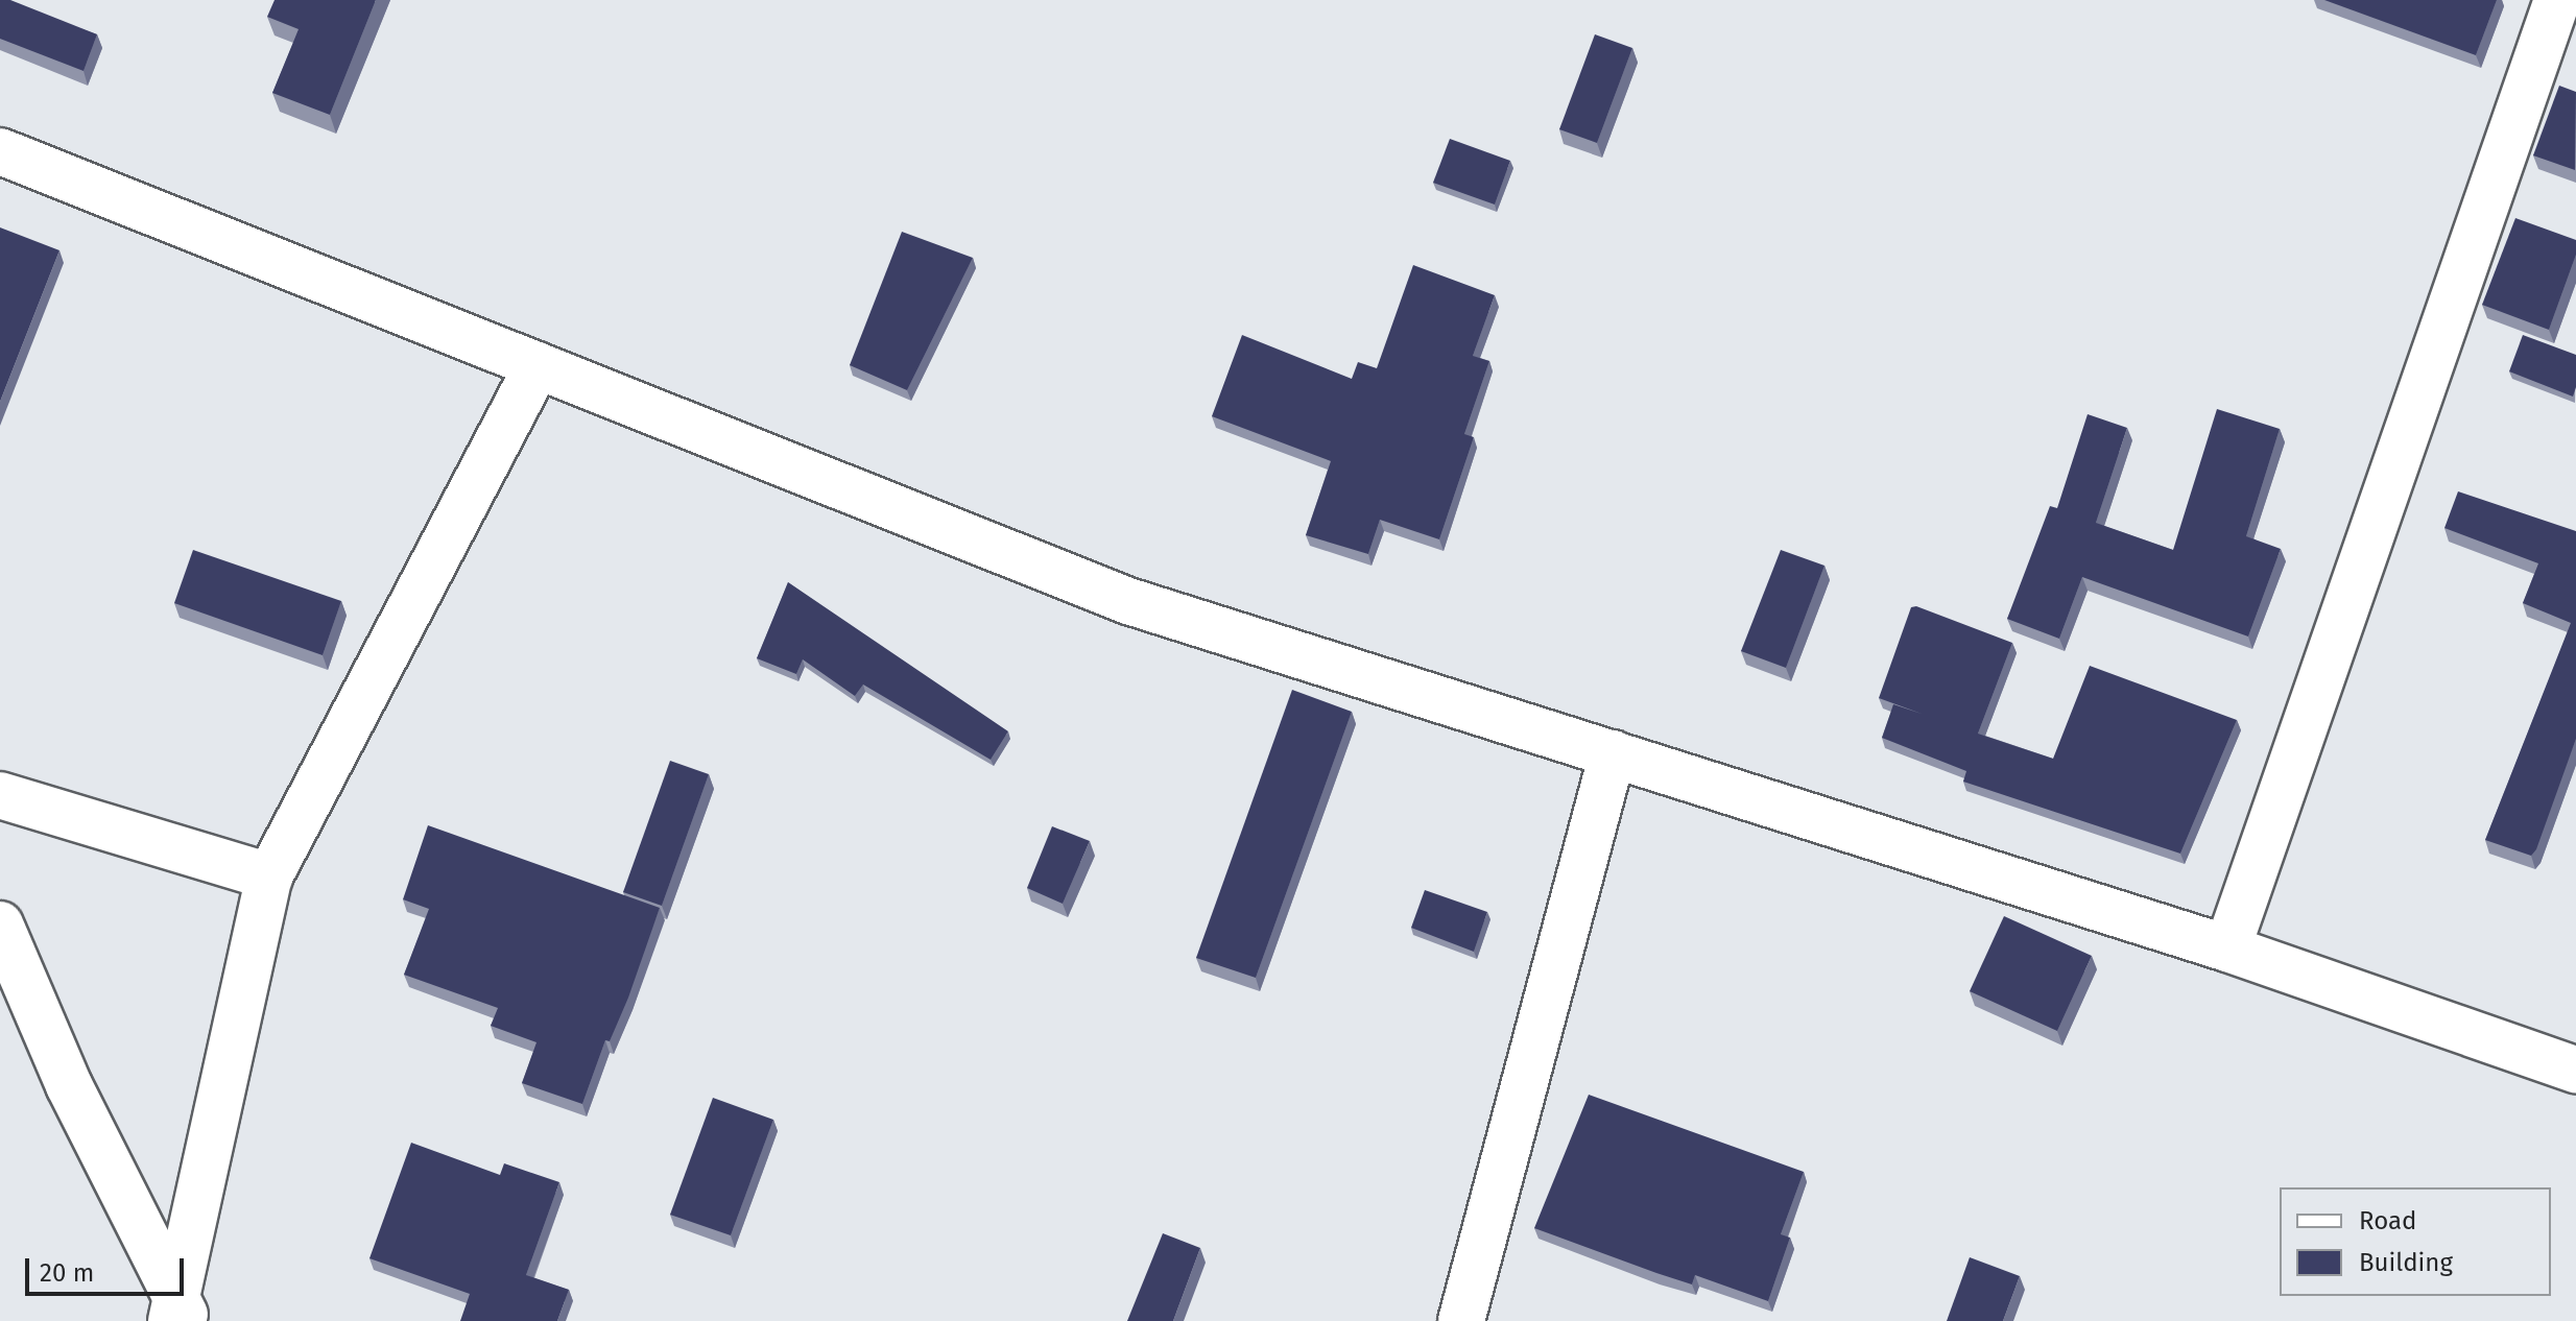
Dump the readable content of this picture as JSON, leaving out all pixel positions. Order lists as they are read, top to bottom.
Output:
{
  "legend": ["Road", "Building"],
  "scale_bar": "20 m"
}
